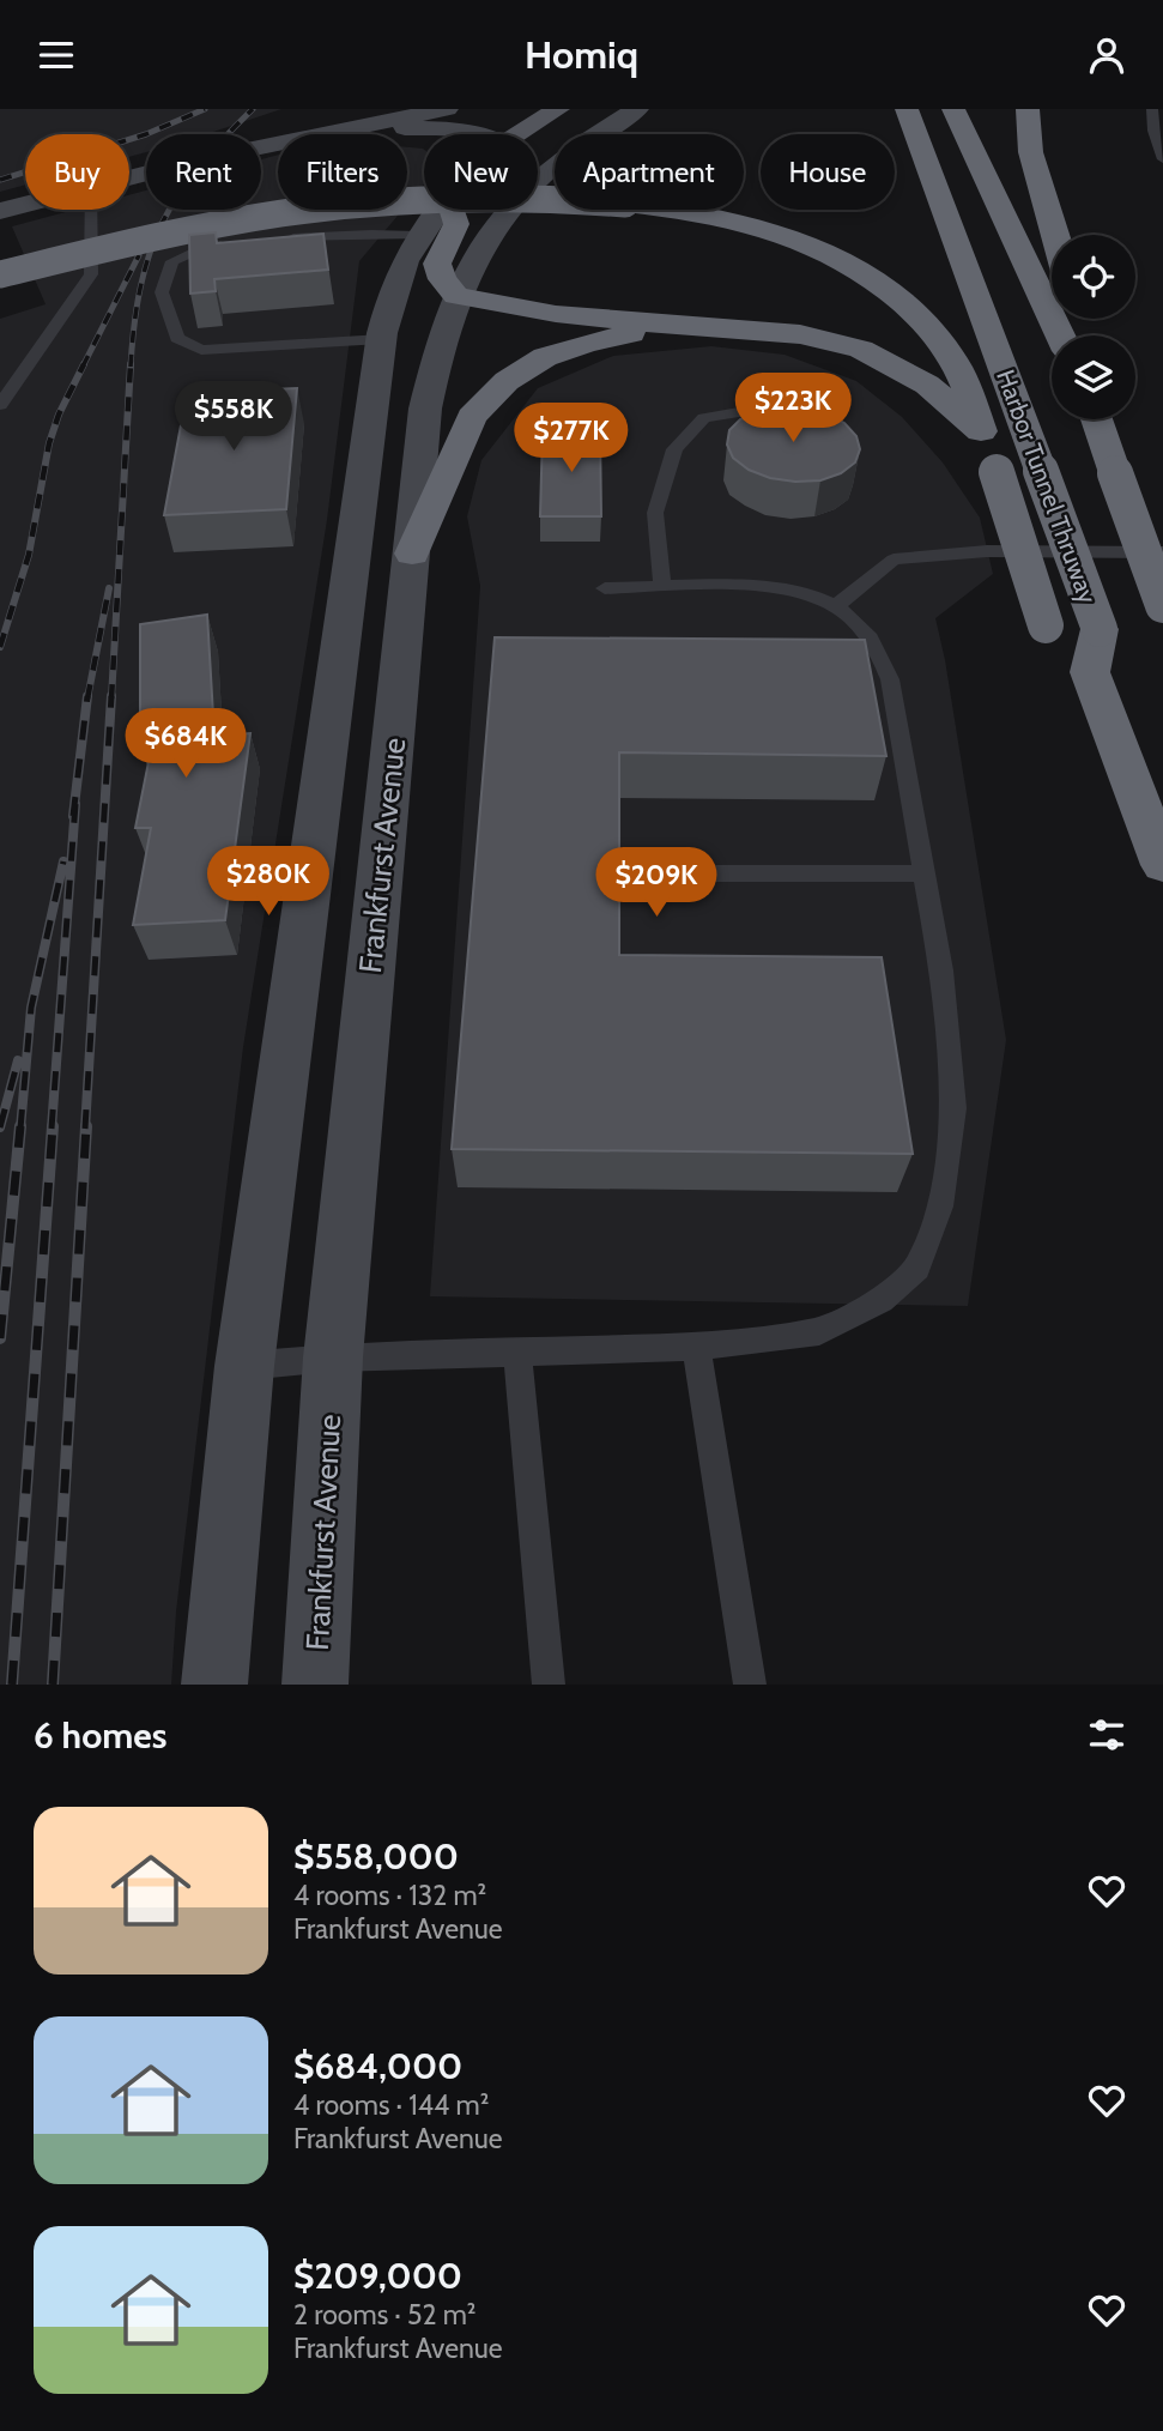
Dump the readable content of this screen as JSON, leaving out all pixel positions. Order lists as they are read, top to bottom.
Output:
{
  "streets": {
    "highway": ["Harbor Tunnel Thruway"],
    "main road": ["Frankfurst Avenue"]
  },
  "page": {
    "header": "Homiq",
    "chip": [
      "Buy",
      "Rent",
      "Filters",
      "New",
      "Apartment",
      "House"
    ],
    "price": [
      "$223K",
      "$558K",
      "$277K",
      "$684K",
      "$280K",
      "$209K"
    ],
    "heading": "6 homes",
    "list": [
      {
        "name": "$558,000",
        "note": "4 rooms · 132 m² · Frankfurst Avenue"
      },
      {
        "name": "$684,000",
        "note": "4 rooms · 144 m² · Frankfurst Avenue"
      },
      {
        "name": "$209,000",
        "note": "2 rooms · 52 m² · Frankfurst Avenue"
      }
    ]
  }
}
